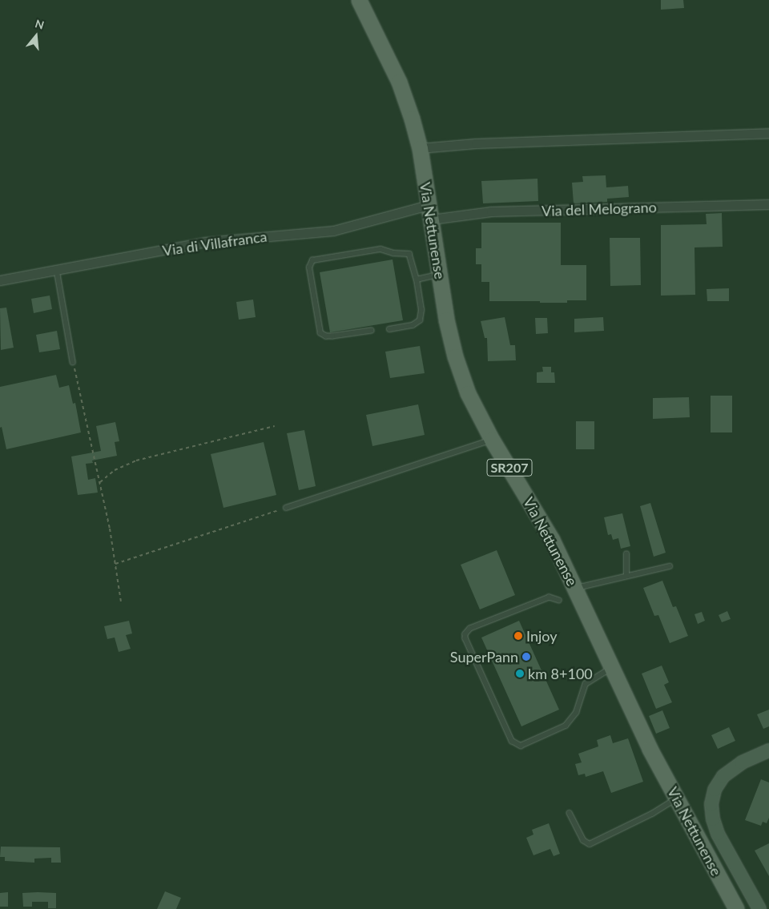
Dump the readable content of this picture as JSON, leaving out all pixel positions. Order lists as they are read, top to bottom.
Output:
{
  "streets": {
    "main road": ["Via Nettunense", "SR207"],
    "street": ["Via del Melograno", "Via di Villafranca"]
  },
  "crossings": [
    ["Via del Melograno", "Via Nettunense"],
    ["Via del Melograno", "Via di Villafranca"],
    ["Via Nettunense", "Via di Villafranca"]
  ],
  "places": ["Injoy", "SuperPann", "km 8+100"],
  "north": "top"
}
